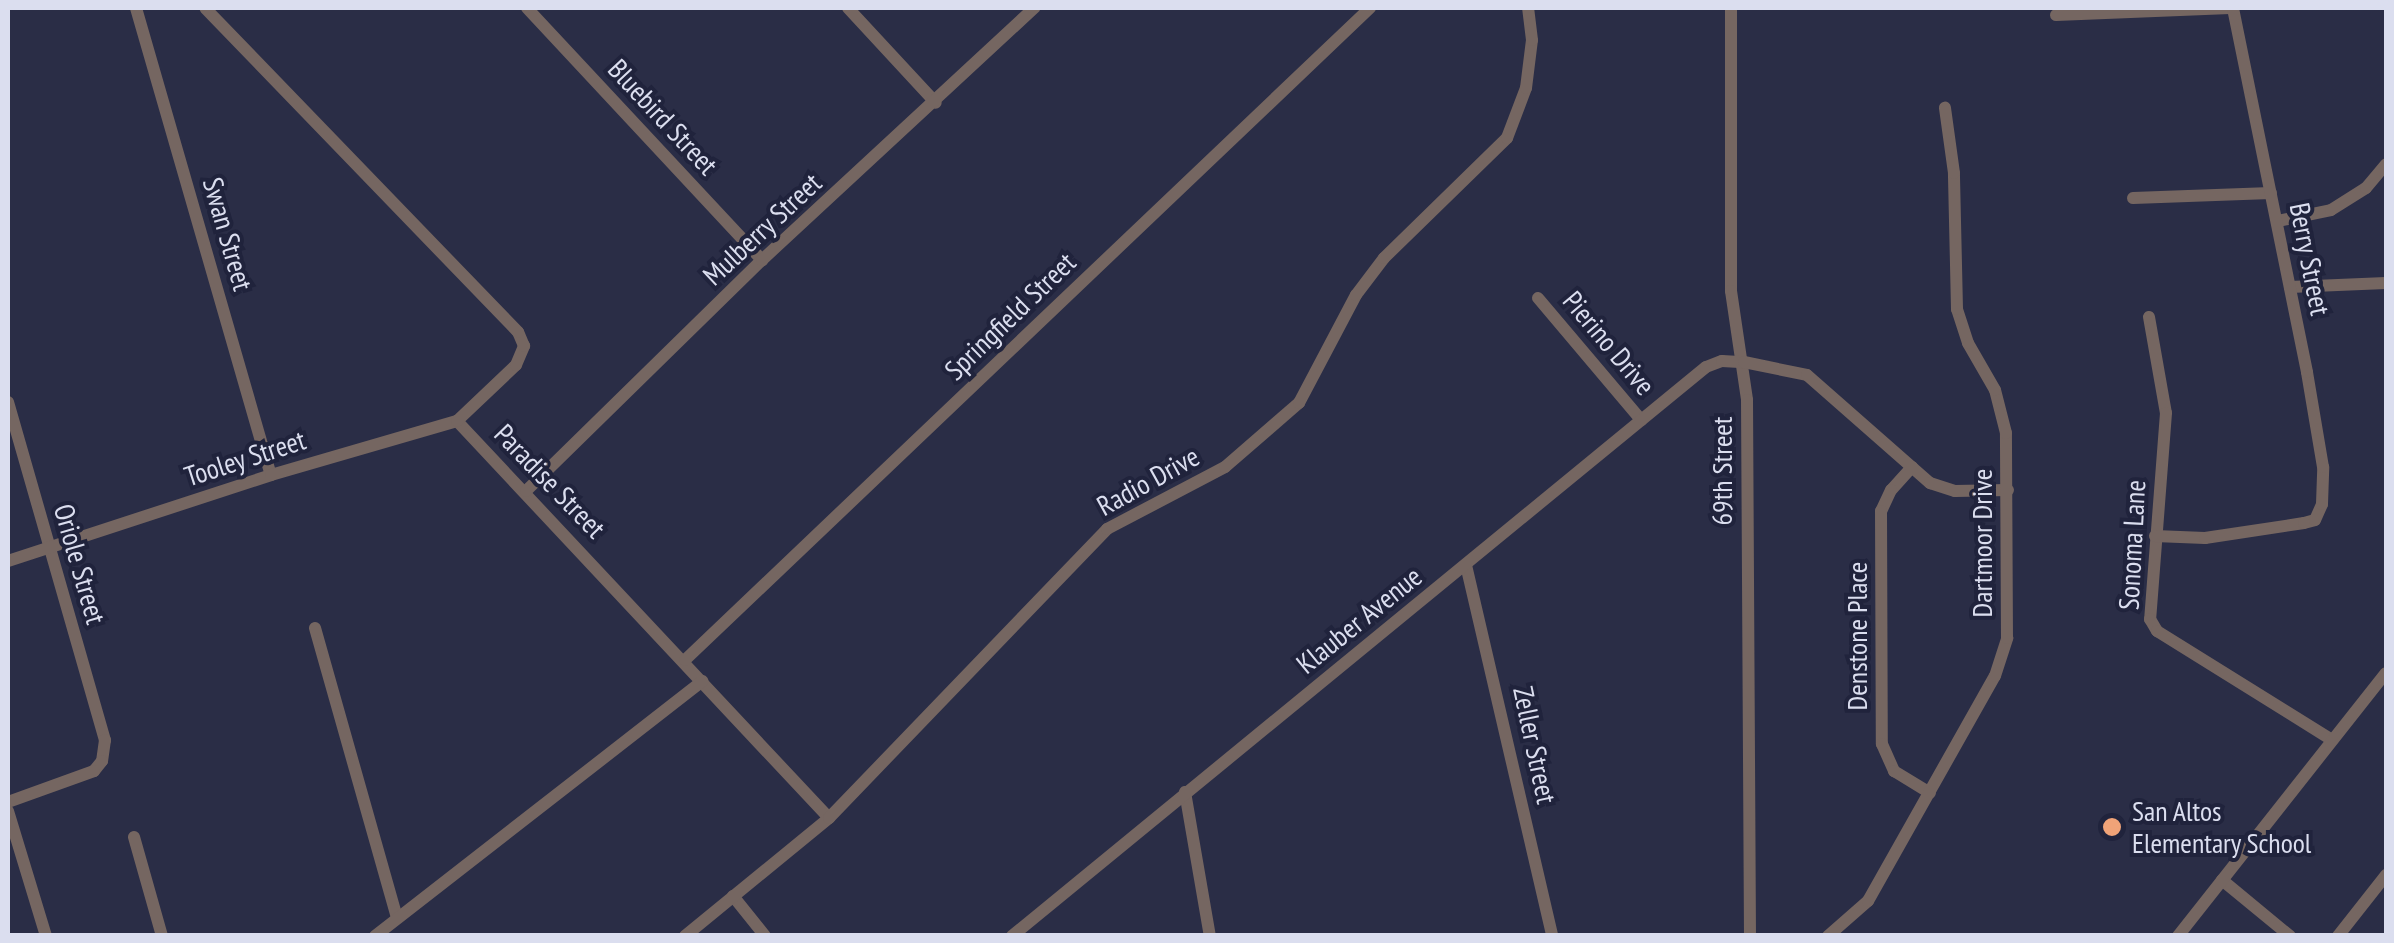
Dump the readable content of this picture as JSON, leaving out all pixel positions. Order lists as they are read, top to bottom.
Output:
{
  "streets": {
    "street": [
      "Bluebird Street",
      "Mulberry Street",
      "Swan Street",
      "Berry Street",
      "Springfield Street",
      "Pierino Drive",
      "Tooley Street",
      "69th Street",
      "Paradise Street",
      "Radio Drive",
      "Dartmoor Drive",
      "Sonoma Lane",
      "Oriole Street",
      "Klauber Avenue",
      "Denstone Place",
      "Zeller Street"
    ]
  },
  "crossings": [
    ["Bluebird Street", "Mulberry Street"],
    ["Mulberry Street", "Paradise Street"],
    ["Swan Street", "Tooley Street"],
    ["Berry Street", "Sonoma Lane"],
    ["Springfield Street", "Paradise Street"],
    ["Pierino Drive", "Klauber Avenue"],
    ["Tooley Street", "Paradise Street"],
    ["Tooley Street", "Oriole Street"],
    ["69th Street", "Klauber Avenue"],
    ["Paradise Street", "Radio Drive"],
    ["Dartmoor Drive", "Denstone Place"],
    ["Klauber Avenue", "Zeller Street"]
  ],
  "places": ["San Altos Elementary School"]
}
